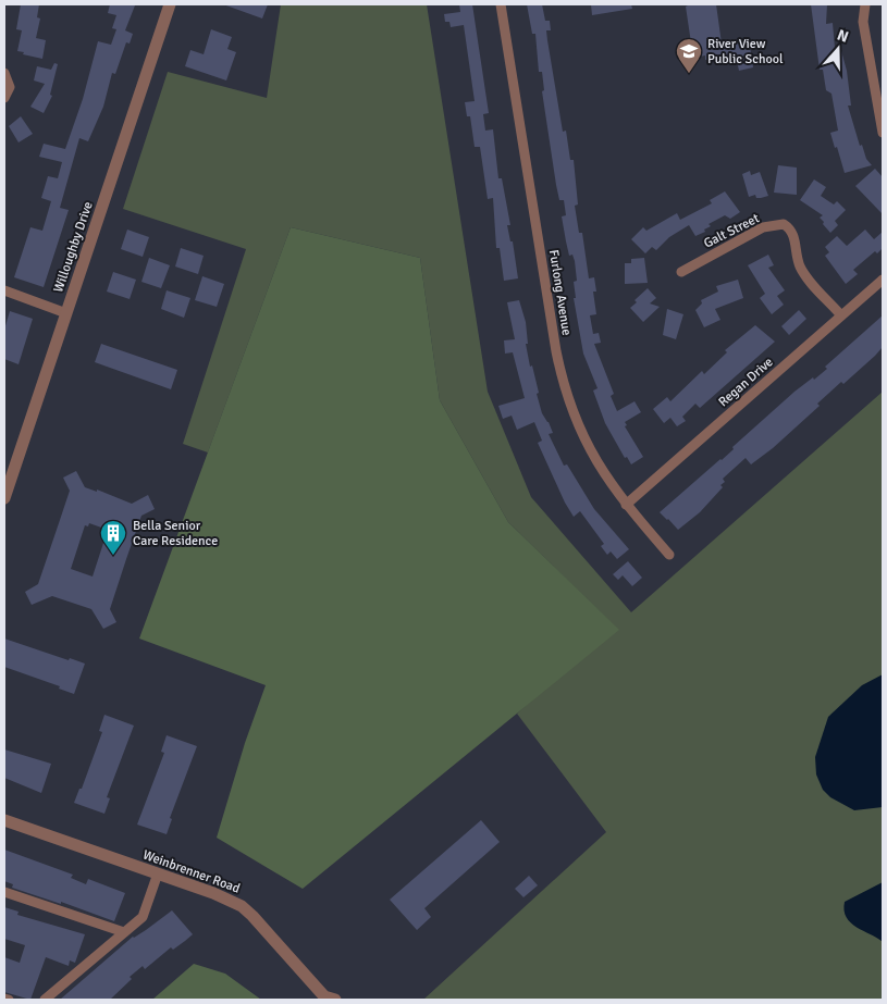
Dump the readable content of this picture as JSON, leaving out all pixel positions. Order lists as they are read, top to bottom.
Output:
{
  "streets": {
    "street": [
      "Galt Street",
      "Willoughby Drive",
      "Furlong Avenue",
      "Regan Drive",
      "Weinbrenner Road"
    ]
  },
  "crossings": [
    ["Galt Street", "Regan Drive"],
    ["Furlong Avenue", "Regan Drive"]
  ],
  "places": {
    "school or university": ["River View Public School"],
    "building": ["Bella Senior Care Residence"]
  },
  "north": "top"
}
